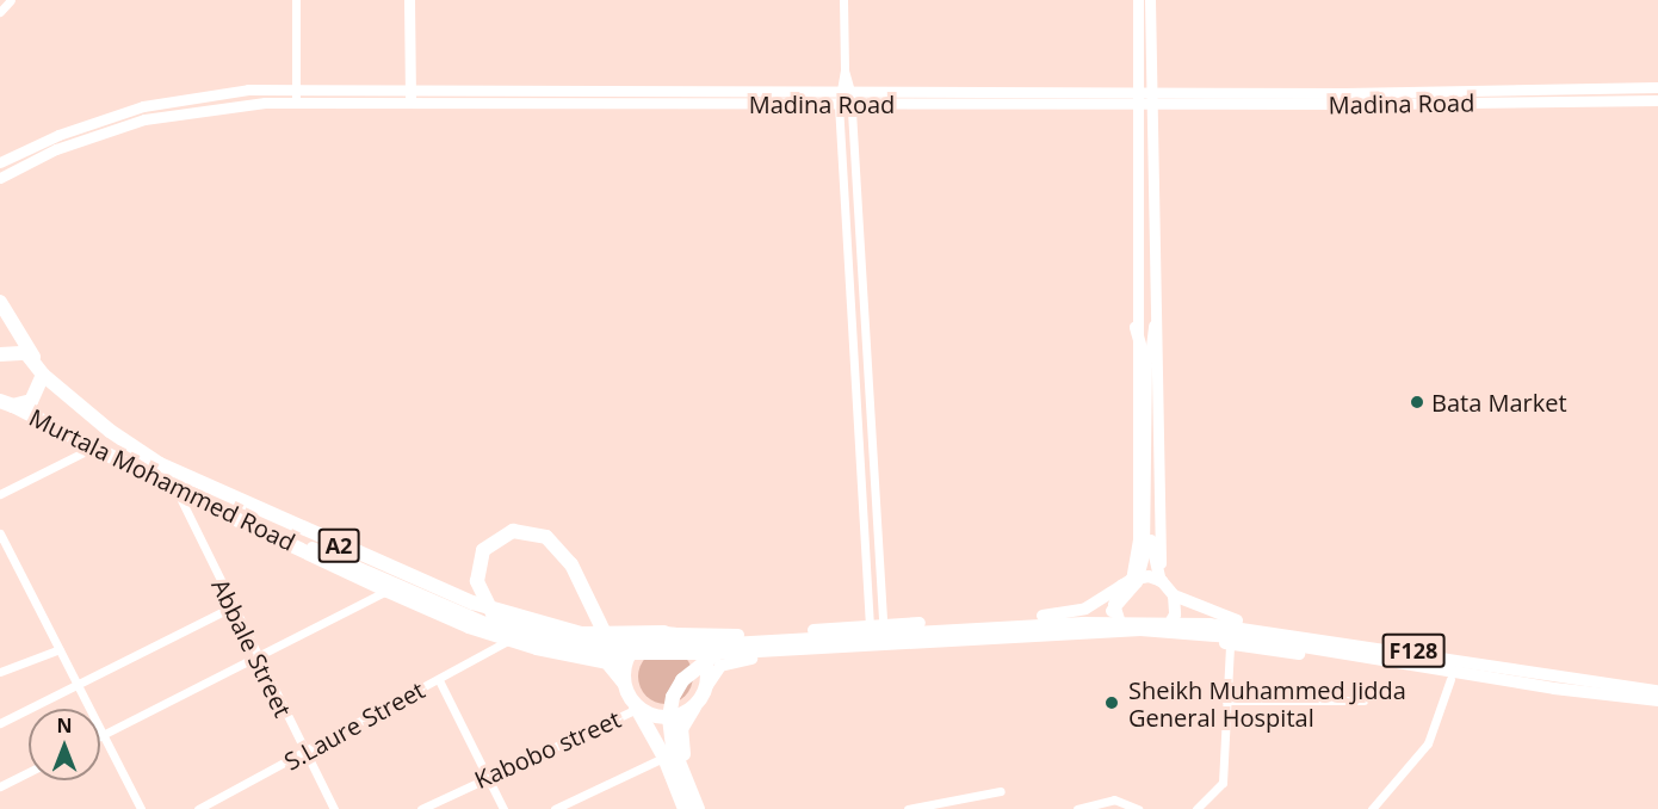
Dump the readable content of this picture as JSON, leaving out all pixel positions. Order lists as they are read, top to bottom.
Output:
{
  "streets": {
    "highway": ["Murtala Mohammed Road", "A2"],
    "main road": ["Madina Road", "F128"],
    "street": ["Abbale Street", "S.Laure Street", "Kabobo street"]
  },
  "crossings": [
    ["Murtala Mohammed Road", "A2"],
    ["Murtala Mohammed Road", "Abbale Street"],
    ["Murtala Mohammed Road", "F128"],
    ["Murtala Mohammed Road", "S.Laure Street"],
    ["Murtala Mohammed Road", "Kabobo street"],
    ["A2", "F128"],
    ["A2", "Kabobo street"],
    ["Abbale Street", "S.Laure Street"],
    ["F128", "Kabobo street"]
  ],
  "places": ["Bata Market", "Sheikh Muhammed Jidda General Hospital"],
  "north": "top"
}
